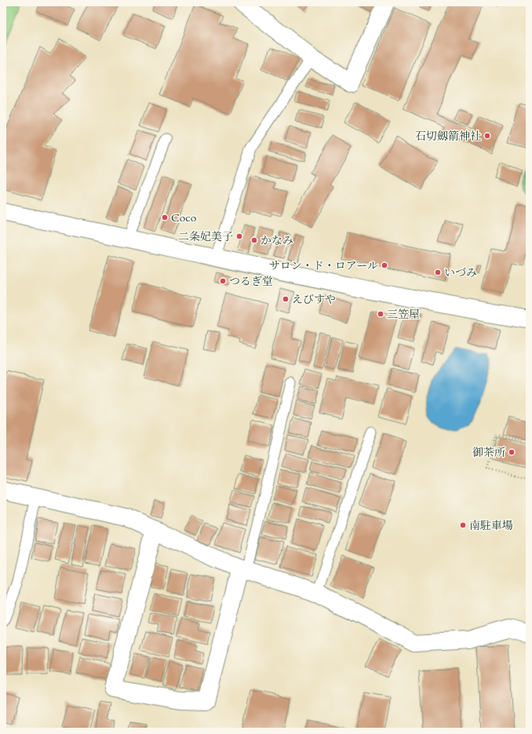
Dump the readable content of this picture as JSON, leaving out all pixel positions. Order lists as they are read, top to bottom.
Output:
{
  "places": [
    "石切劔箭神社",
    "Coco",
    "二条妃美子",
    "かなみ",
    "サロン・ド・ロアール",
    "いづみ",
    "つるぎ堂",
    "えびすや",
    "三笠屋",
    "御茶所",
    "南駐車場"
  ]
}
